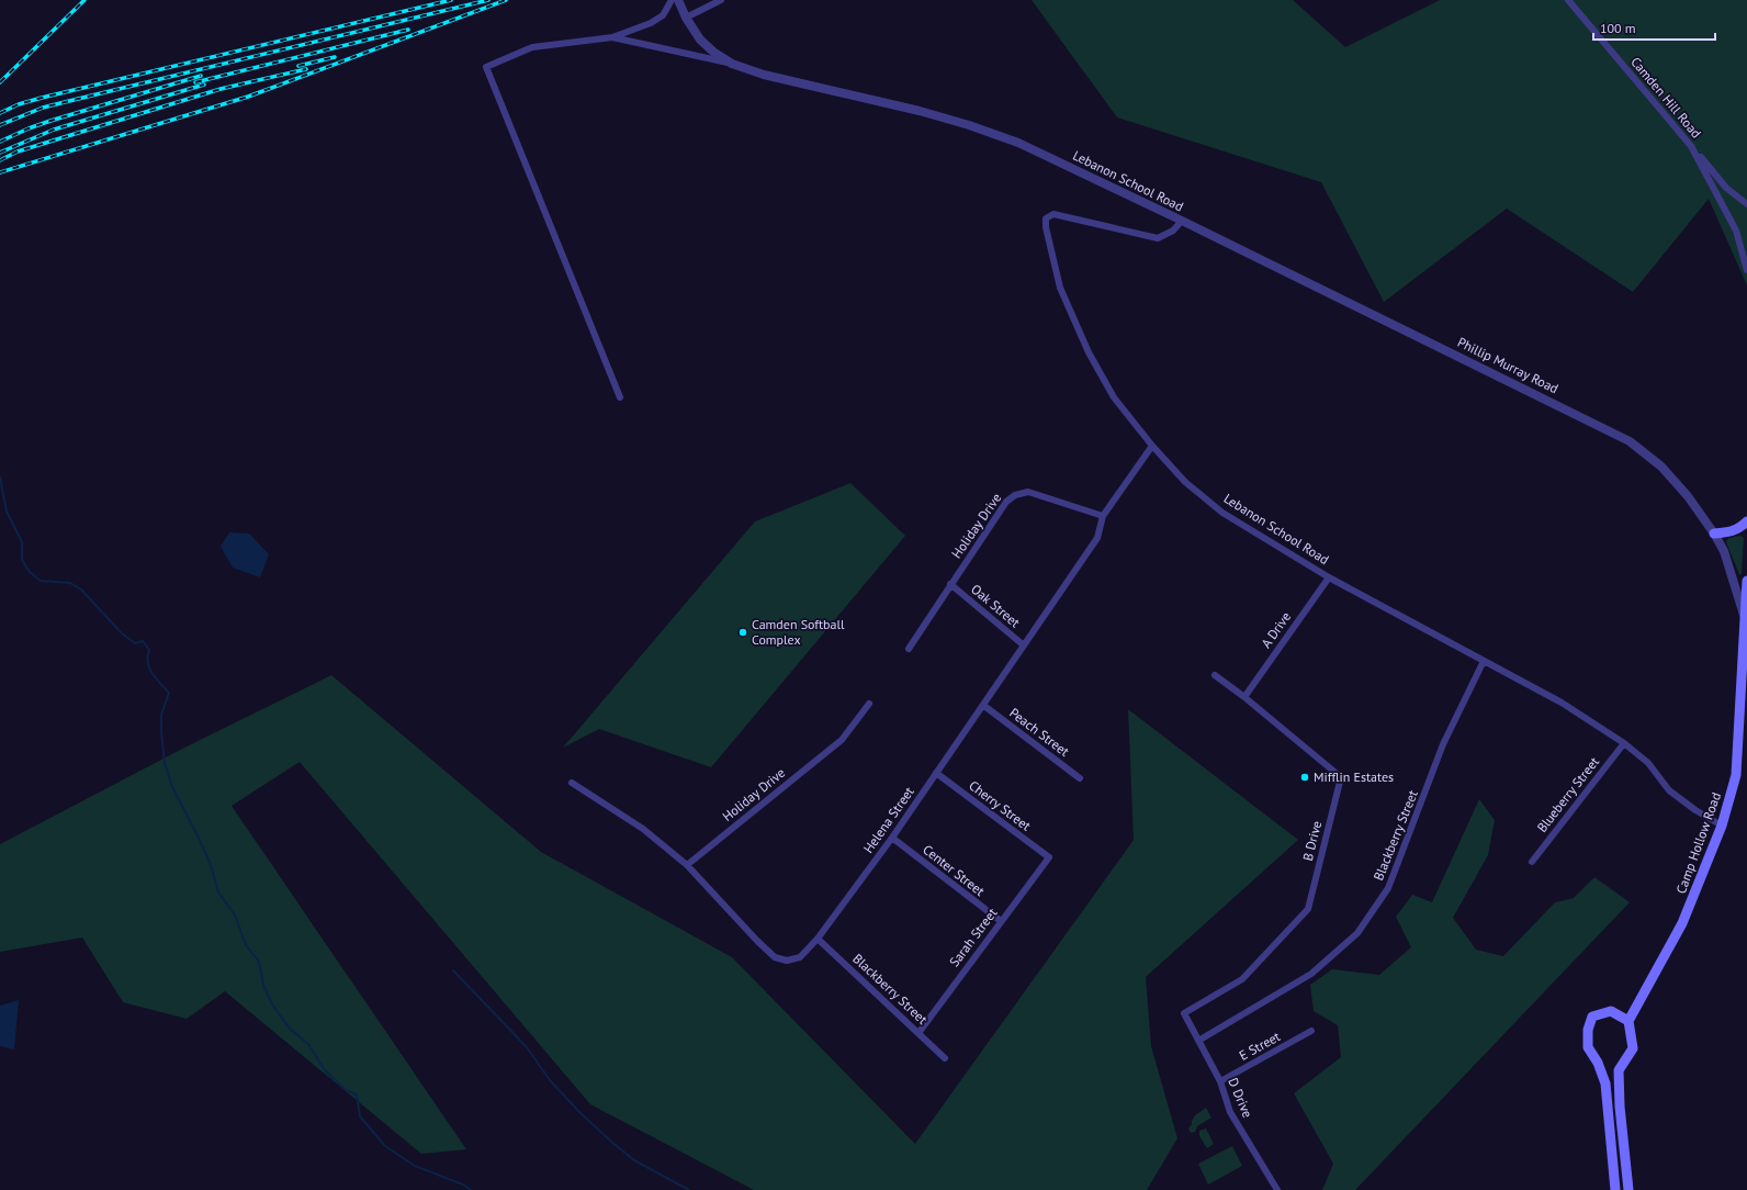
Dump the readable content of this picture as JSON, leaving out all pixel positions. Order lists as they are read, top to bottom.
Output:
{
  "streets": {
    "main road": ["Camp Hollow Road"],
    "street": [
      "Camden Hill Road",
      "Lebanon School Road",
      "Phillip Murray Road",
      "Holiday Drive",
      "Oak Street",
      "A Drive",
      "Peach Street",
      "Blueberry Street",
      "Cherry Street",
      "Helena Street",
      "Blackberry Street",
      "B Drive",
      "Center Street",
      "Sarah Street",
      "E Street",
      "D Drive"
    ]
  },
  "crossings": [
    ["Lebanon School Road", "Phillip Murray Road"],
    ["Lebanon School Road", "A Drive"],
    ["Lebanon School Road", "Blueberry Street"],
    ["Lebanon School Road", "Helena Street"],
    ["Lebanon School Road", "Blackberry Street"],
    ["Lebanon School Road", "Camp Hollow Road"],
    ["Phillip Murray Road", "Camp Hollow Road"],
    ["Holiday Drive", "Oak Street"],
    ["Holiday Drive", "Helena Street"],
    ["Oak Street", "Helena Street"],
    ["A Drive", "B Drive"],
    ["Peach Street", "Helena Street"],
    ["Cherry Street", "Helena Street"],
    ["Cherry Street", "Sarah Street"],
    ["Helena Street", "Blackberry Street"],
    ["Helena Street", "Center Street"],
    ["Blackberry Street", "Sarah Street"],
    ["Blackberry Street", "D Drive"],
    ["B Drive", "D Drive"],
    ["Center Street", "Sarah Street"],
    ["E Street", "D Drive"]
  ],
  "places": ["Camden Softball Complex", "Mifflin Estates"],
  "scale_bar": "100 m"
}
